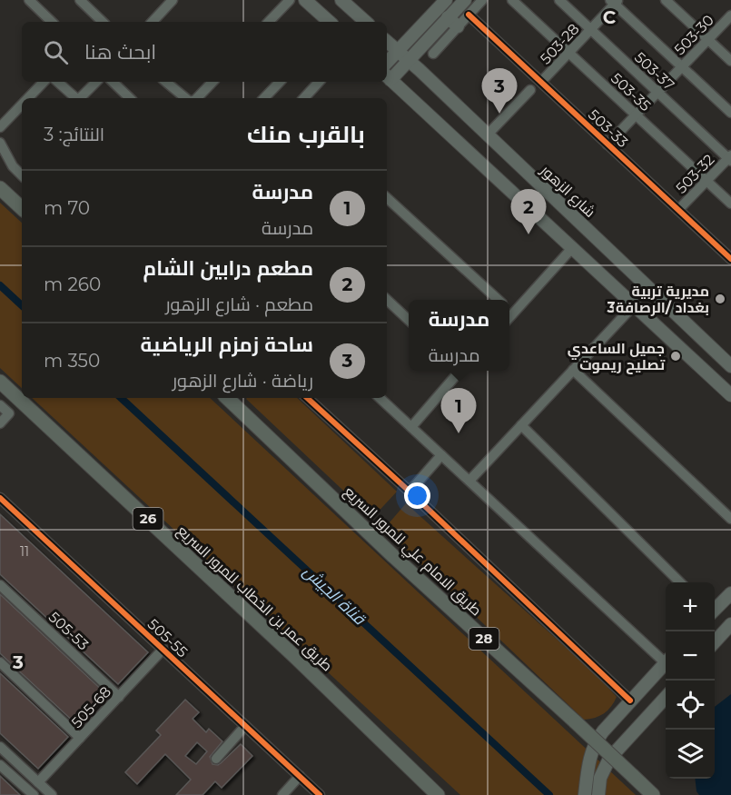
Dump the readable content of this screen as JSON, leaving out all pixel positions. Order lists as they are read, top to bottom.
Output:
{
  "streets": {
    "highway": [
      "26",
      "طريق الامام علي للمرور السريع",
      "طريق عمر بن الخطاب للمرور السريع",
      "28"
    ],
    "main road": ["شارع الزهور"],
    "street": [
      "503-30",
      "503-28",
      "503-37",
      "503-35",
      "503-33",
      "503-32",
      "505-53",
      "505-55",
      "505-68"
    ]
  },
  "crossings": [
    ["503-30", "503-37"],
    ["503-30", "503-35"],
    ["503-30", "503-33"],
    ["503-28", "503-37"],
    ["503-28", "503-35"],
    ["503-28", "503-33"],
    ["503-37", "503-32"],
    ["503-35", "503-32"],
    ["503-33", "503-32"],
    ["505-53", "505-68"],
    ["505-55", "505-68"]
  ],
  "water": ["قناة الجيش"],
  "places": ["مديرية تربية بغداد /الرصافة3", "جميل الساعدي تصليح ريموت"],
  "house_numbers": ["11"],
  "page": {
    "search": "ابحث هنا",
    "pins": ["3", "2", "1"],
    "heading": ["بالقرب منك", "النتائج: 3"],
    "list": [
      {
        "mark": "1",
        "name": "مدرسة",
        "note": "مدرسة",
        "value": "70 m"
      },
      {
        "mark": "2",
        "name": "مطعم درابين الشام",
        "note": "مطعم · شارع الزهور",
        "value": "260 m"
      },
      {
        "mark": "3",
        "name": "ساحة زمزم الرياضية",
        "note": "رياضة · شارع الزهور",
        "value": "350 m"
      }
    ],
    "popup": ["مدرسة", "مدرسة"],
    "map_buttons": ["+", "−"]
  },
  "grid": {
    "columns": ["C"],
    "rows": ["3"]
  }
}
